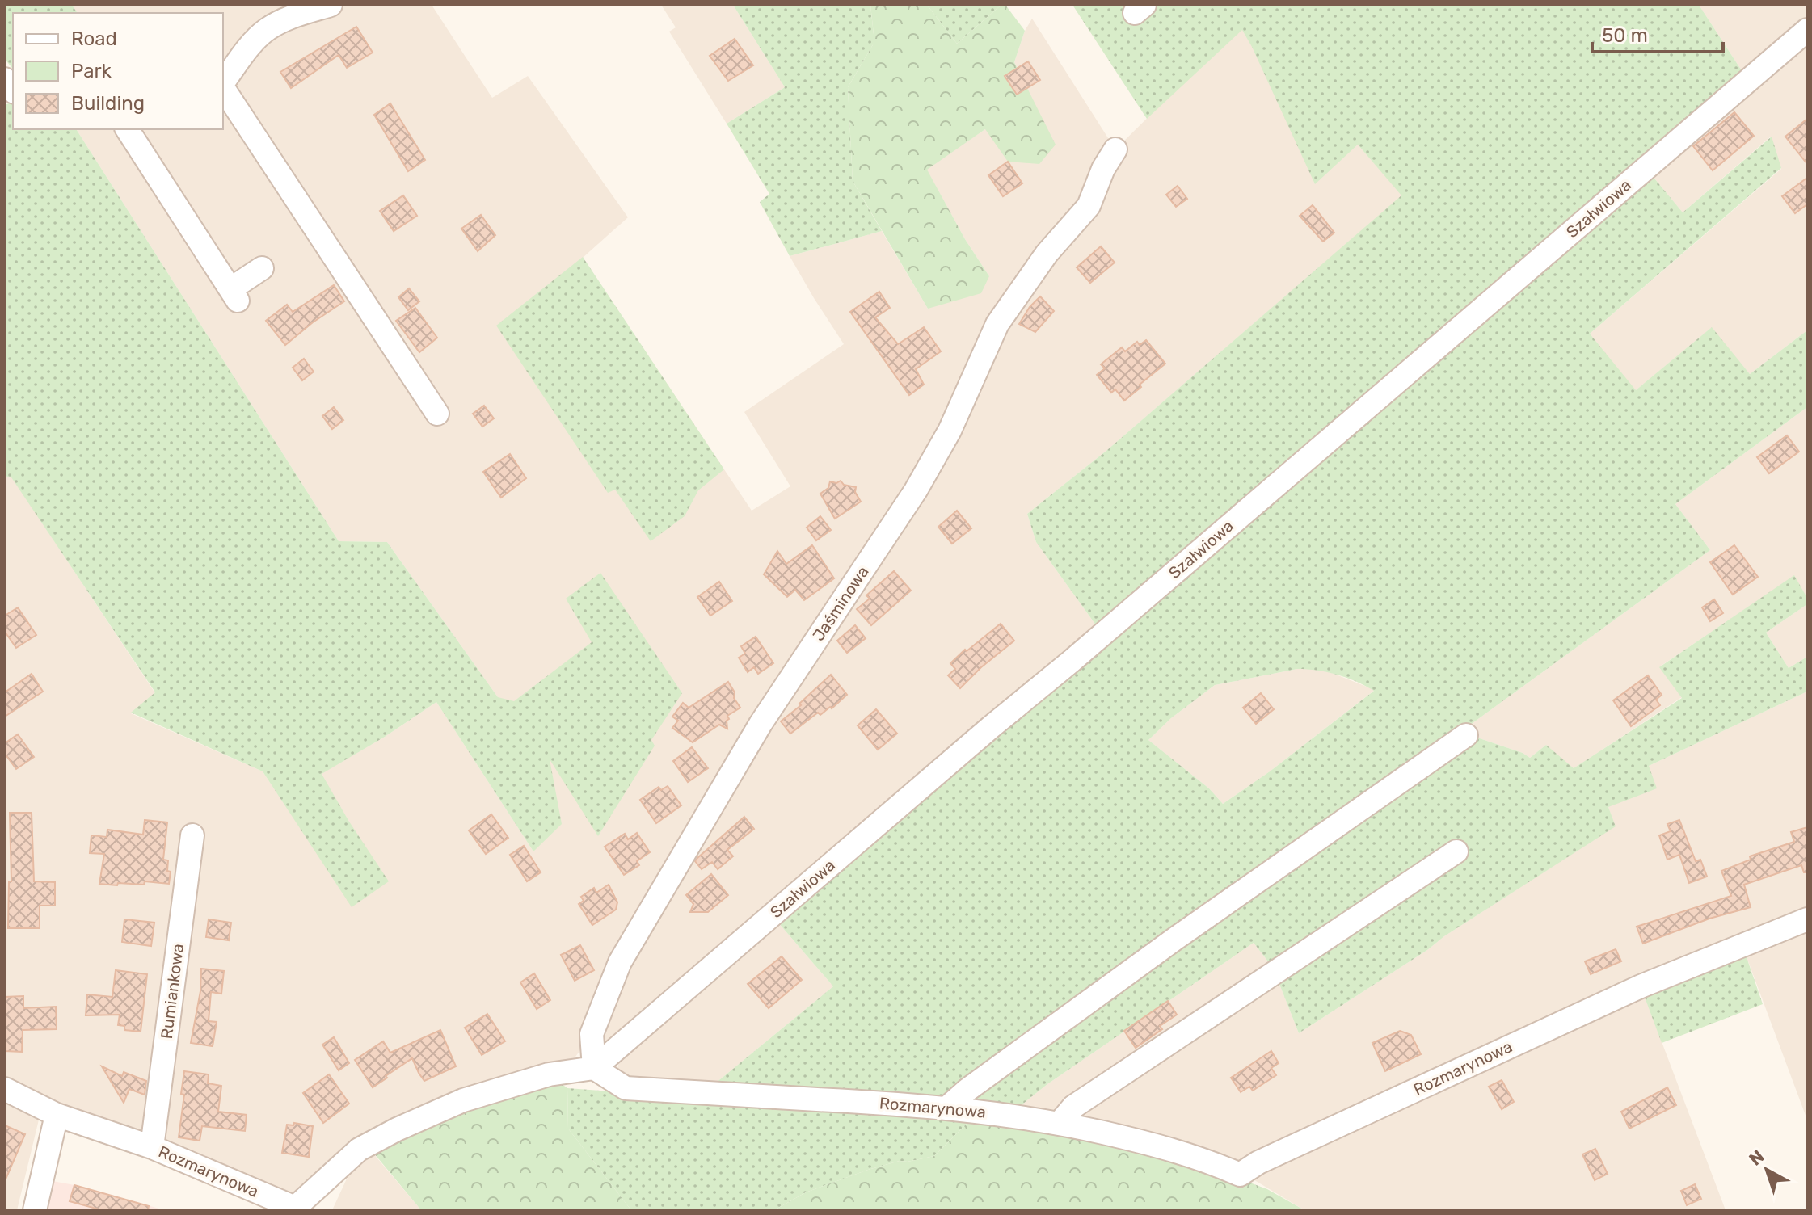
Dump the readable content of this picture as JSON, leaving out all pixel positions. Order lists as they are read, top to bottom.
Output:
{
  "streets": {
    "street": [
      "Szałwiowa",
      "Jaśminowa",
      "Rumiankowa",
      "Rozmarynowa"
    ]
  },
  "crossings": [
    ["Szałwiowa", "Jaśminowa"],
    ["Szałwiowa", "Rozmarynowa"],
    ["Jaśminowa", "Rozmarynowa"],
    ["Rumiankowa", "Rozmarynowa"]
  ],
  "legend": ["Road", "Park", "Building"],
  "scale_bar": "50 m",
  "north": "top left"
}
